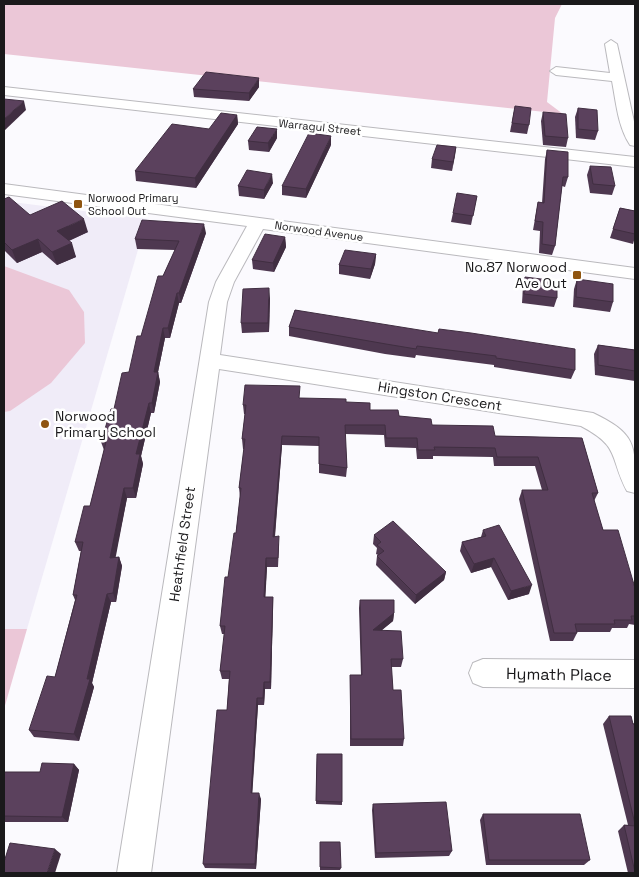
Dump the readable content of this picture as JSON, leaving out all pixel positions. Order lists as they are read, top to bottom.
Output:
{
  "streets": {
    "street": [
      "Warragul Street",
      "Norwood Avenue",
      "Hingston Crescent",
      "Heathfield Street",
      "Hymath Place"
    ]
  },
  "crossings": [
    ["Norwood Avenue", "Heathfield Street"],
    ["Hingston Crescent", "Heathfield Street"]
  ],
  "places": {
    "transit": ["Norwood Primary School Out", "No.87 Norwood Ave Out"],
    "other": ["Norwood Primary School"]
  }
}
